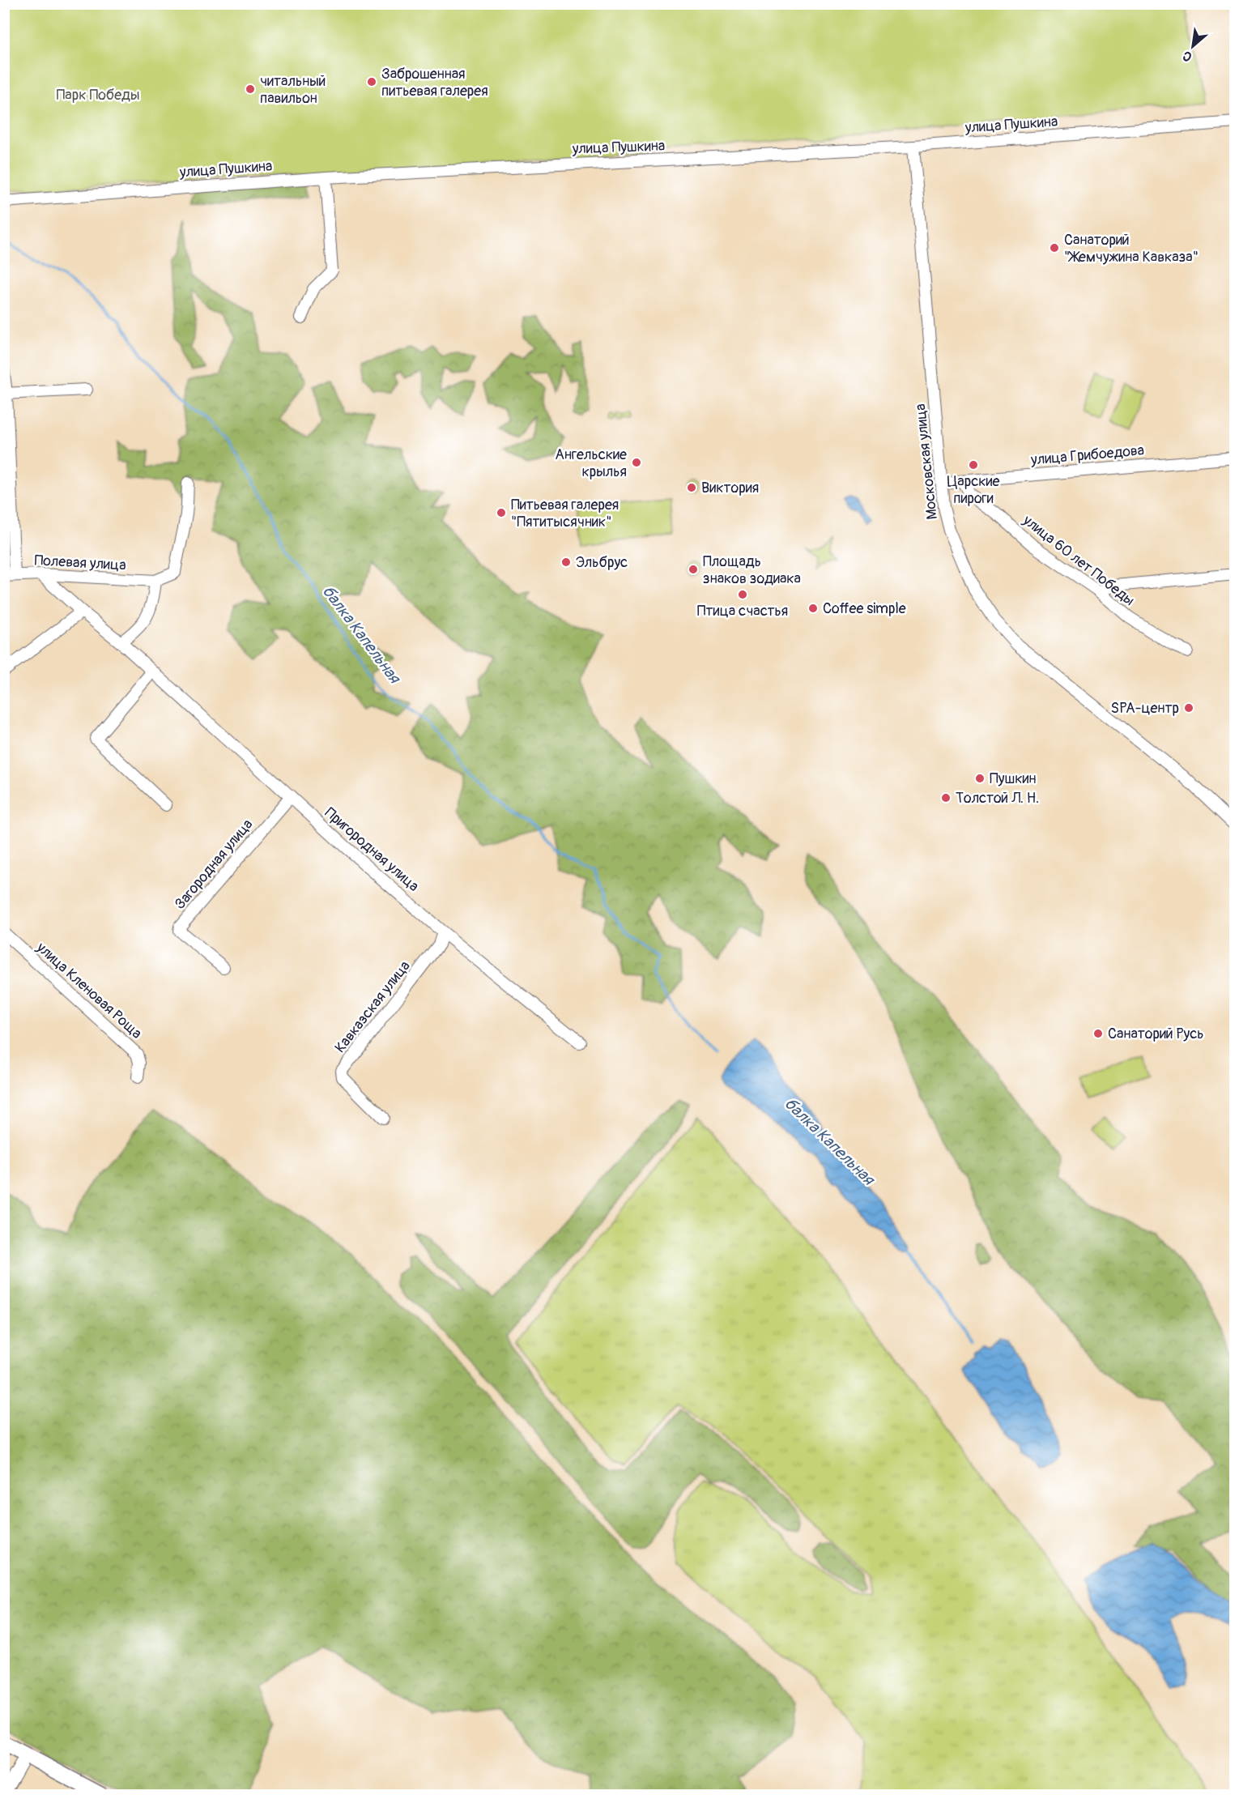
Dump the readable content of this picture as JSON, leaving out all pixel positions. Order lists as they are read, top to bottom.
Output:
{
  "streets": {
    "street": [
      "улица Пушкина",
      "улица Грибоедова",
      "Московская улица",
      "улица 60 лет Победы",
      "Полевая улица",
      "Пригородная улица",
      "Загородная улица",
      "улица Кленовая Роща",
      "Кавказская улица"
    ]
  },
  "crossings": [
    ["улица Пушкина", "Московская улица"],
    ["улица Грибоедова", "Московская улица"],
    ["улица Грибоедова", "улица 60 лет Победы"],
    ["Полевая улица", "Пригородная улица"],
    ["Пригородная улица", "Загородная улица"],
    ["Пригородная улица", "Кавказская улица"]
  ],
  "water": ["балка Капельная"],
  "parks": ["Парк Победы"],
  "places": [
    "Заброшенная питьевая галерея",
    "читальный павильон",
    "Санаторий \"Жемчужина Кавказа\"",
    "Ангельские крылья",
    "Царские пироги",
    "Виктория",
    "Питьевая галерея \"Пятитысячник\"",
    "Эльбрус",
    "Площадь знаков зодиака",
    "Птица счастья",
    "Coffee simple",
    "SPA-центр",
    "Пушкин",
    "Толстой Л. Н.",
    "Санаторий Русь"
  ],
  "north": "bottom left"
}
